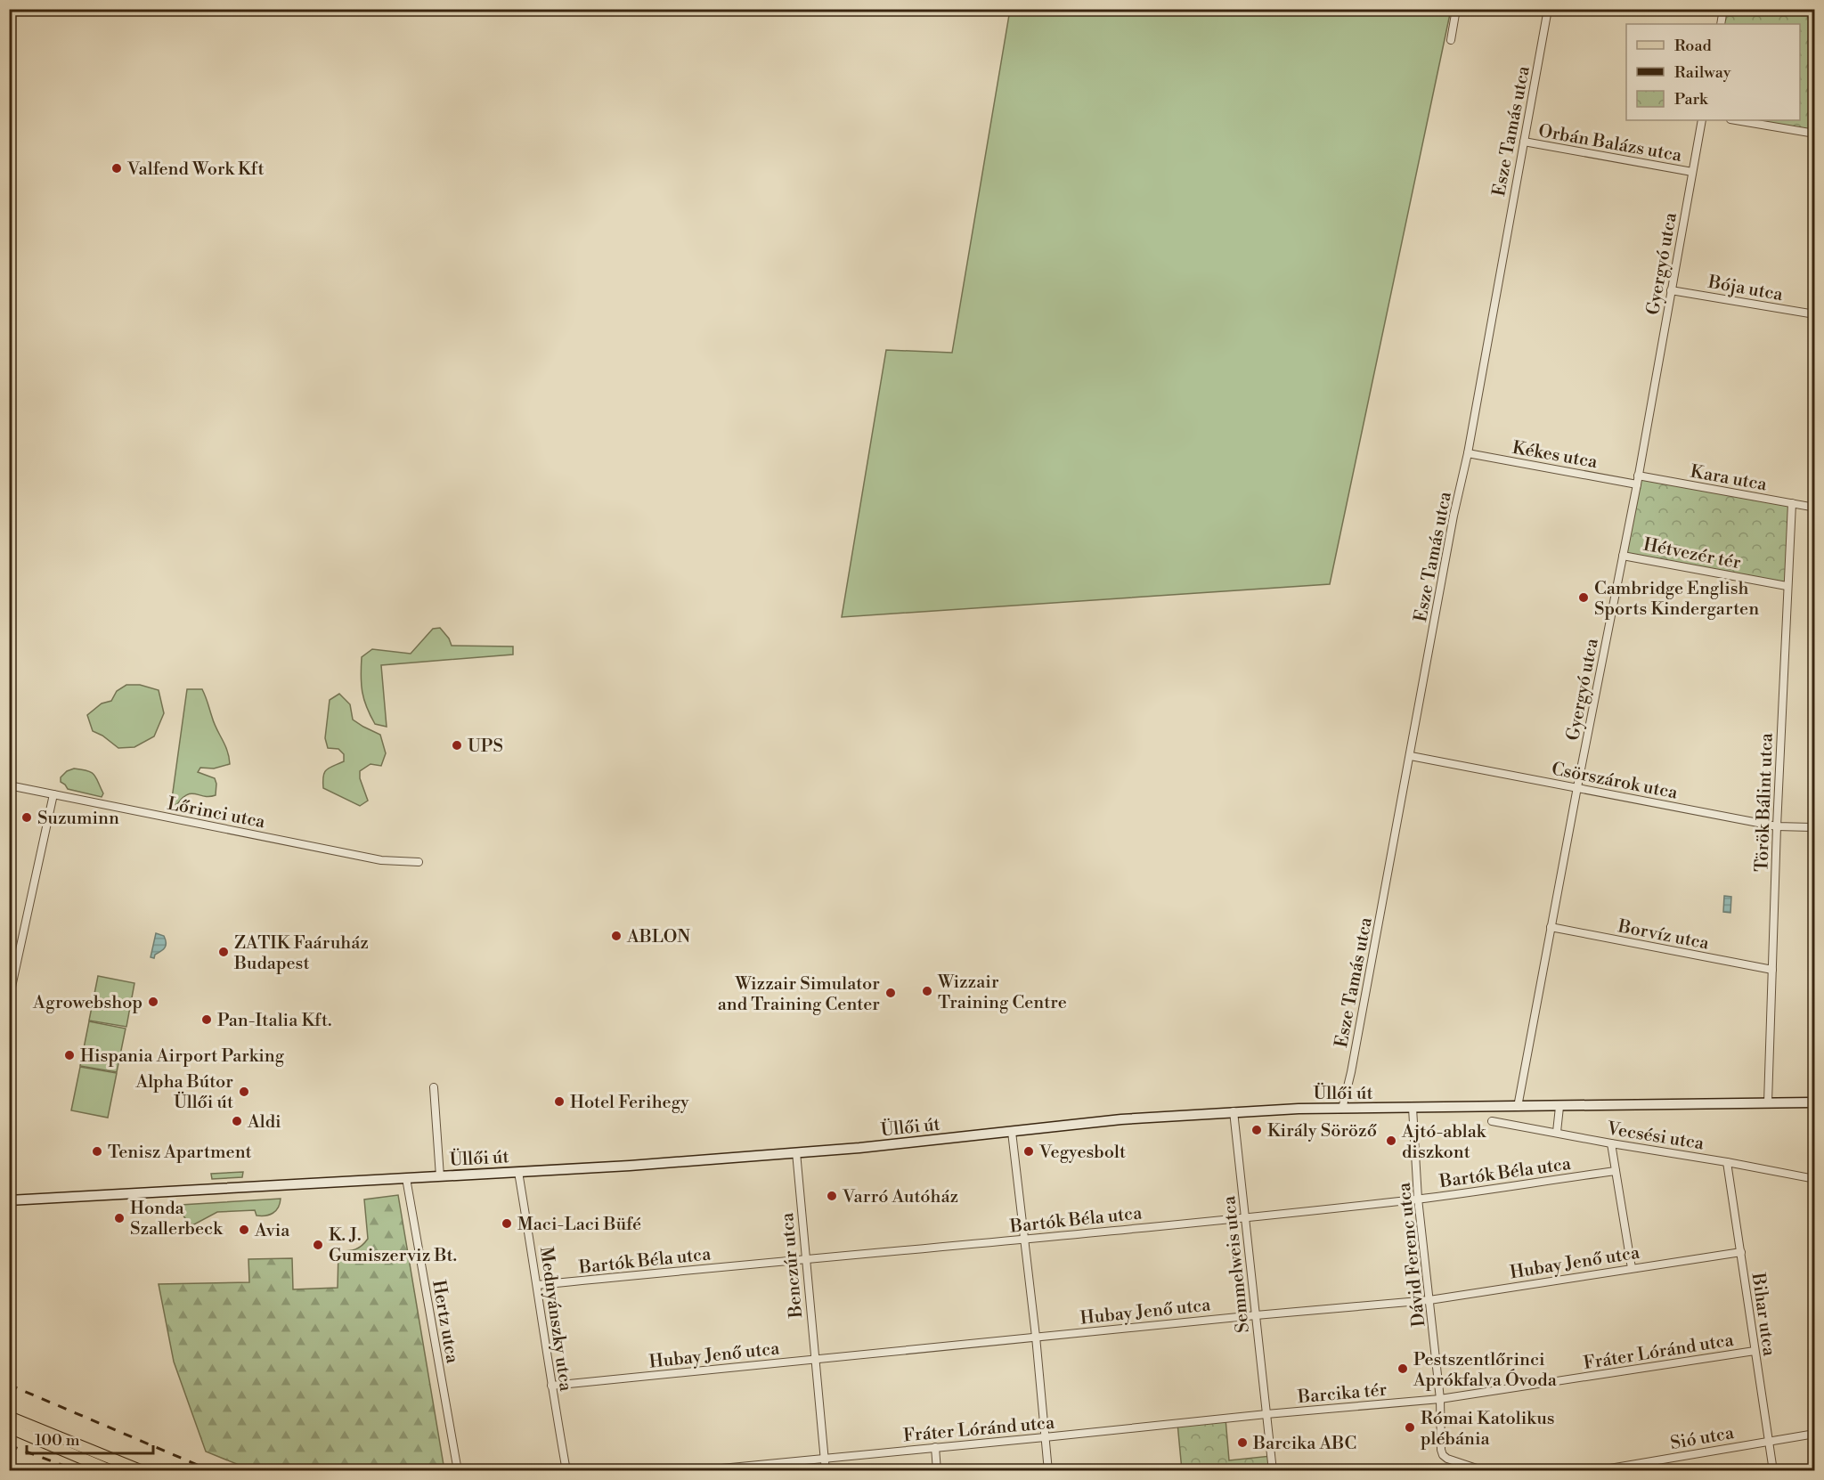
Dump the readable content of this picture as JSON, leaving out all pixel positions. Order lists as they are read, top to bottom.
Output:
{
  "streets": {
    "main road": ["Üllői út"],
    "street": [
      "Esze Tamás utca",
      "Orbán Balázs utca",
      "Gyergyó utca",
      "Bója utca",
      "Kékes utca",
      "Kara utca",
      "Hétvezér tér",
      "Csörszárok utca",
      "Török Bálint utca",
      "Lőrinci utca",
      "Borvíz utca",
      "Vecsési utca",
      "Bartók Béla utca",
      "Dávid Ferenc utca",
      "Hubay Jenő utca",
      "Semmelweis utca",
      "Benczúr utca",
      "Bihar utca",
      "Mednyánszky utca",
      "Hertz utca",
      "Fráter Lóránd utca",
      "Barcika tér",
      "Sió utca"
    ]
  },
  "crossings": [
    ["Esze Tamás utca", "Orbán Balázs utca"],
    ["Esze Tamás utca", "Kékes utca"],
    ["Esze Tamás utca", "Csörszárok utca"],
    ["Esze Tamás utca", "Üllői út"],
    ["Orbán Balázs utca", "Gyergyó utca"],
    ["Gyergyó utca", "Bója utca"],
    ["Gyergyó utca", "Kékes utca"],
    ["Gyergyó utca", "Kara utca"],
    ["Gyergyó utca", "Hétvezér tér"],
    ["Gyergyó utca", "Csörszárok utca"],
    ["Gyergyó utca", "Borvíz utca"],
    ["Gyergyó utca", "Üllői út"],
    ["Kara utca", "Török Bálint utca"],
    ["Hétvezér tér", "Török Bálint utca"],
    ["Csörszárok utca", "Török Bálint utca"],
    ["Török Bálint utca", "Borvíz utca"],
    ["Török Bálint utca", "Üllői út"],
    ["Üllői út", "Dávid Ferenc utca"],
    ["Üllői út", "Semmelweis utca"],
    ["Üllői út", "Benczúr utca"],
    ["Üllői út", "Mednyánszky utca"],
    ["Üllői út", "Hertz utca"],
    ["Vecsési utca", "Bihar utca"],
    ["Bartók Béla utca", "Dávid Ferenc utca"],
    ["Bartók Béla utca", "Semmelweis utca"],
    ["Bartók Béla utca", "Benczúr utca"],
    ["Bartók Béla utca", "Mednyánszky utca"],
    ["Dávid Ferenc utca", "Hubay Jenő utca"],
    ["Dávid Ferenc utca", "Fráter Lóránd utca"],
    ["Dávid Ferenc utca", "Barcika tér"],
    ["Hubay Jenő utca", "Semmelweis utca"],
    ["Hubay Jenő utca", "Benczúr utca"],
    ["Hubay Jenő utca", "Bihar utca"],
    ["Hubay Jenő utca", "Mednyánszky utca"],
    ["Semmelweis utca", "Fráter Lóránd utca"],
    ["Semmelweis utca", "Barcika tér"],
    ["Benczúr utca", "Fráter Lóránd utca"],
    ["Bihar utca", "Fráter Lóránd utca"],
    ["Bihar utca", "Sió utca"],
    ["Fráter Lóránd utca", "Barcika tér"]
  ],
  "places": [
    "Valfend Work Kft",
    "Cambridge English Sports Kindergarten",
    "UPS",
    "Suzuminn",
    "ABLON",
    "ZATIK Faáruház Budapest",
    "Wizzair Training Centre",
    "Wizzair Simulator and Training Center",
    "Agrowebshop",
    "Pan-Italia Kft.",
    "Hispania Airport Parking",
    "Alpha Bútor Üllői út",
    "Hotel Ferihegy",
    "Aldi",
    "Király Söröző",
    "Ajtó-ablak diszkont",
    "Tenisz Apartment",
    "Vegyesbolt",
    "Varró Autóház",
    "Honda Szallerbeck",
    "Maci-Laci Büfé",
    "Avia",
    "K. J. Gumiszerviz Bt.",
    "Pestszentlőrinci Aprókfalva Óvoda",
    "Római Katolikus plébánia",
    "Barcika ABC"
  ],
  "legend": ["Road", "Railway", "Park"],
  "scale_bar": "100 m"
}
